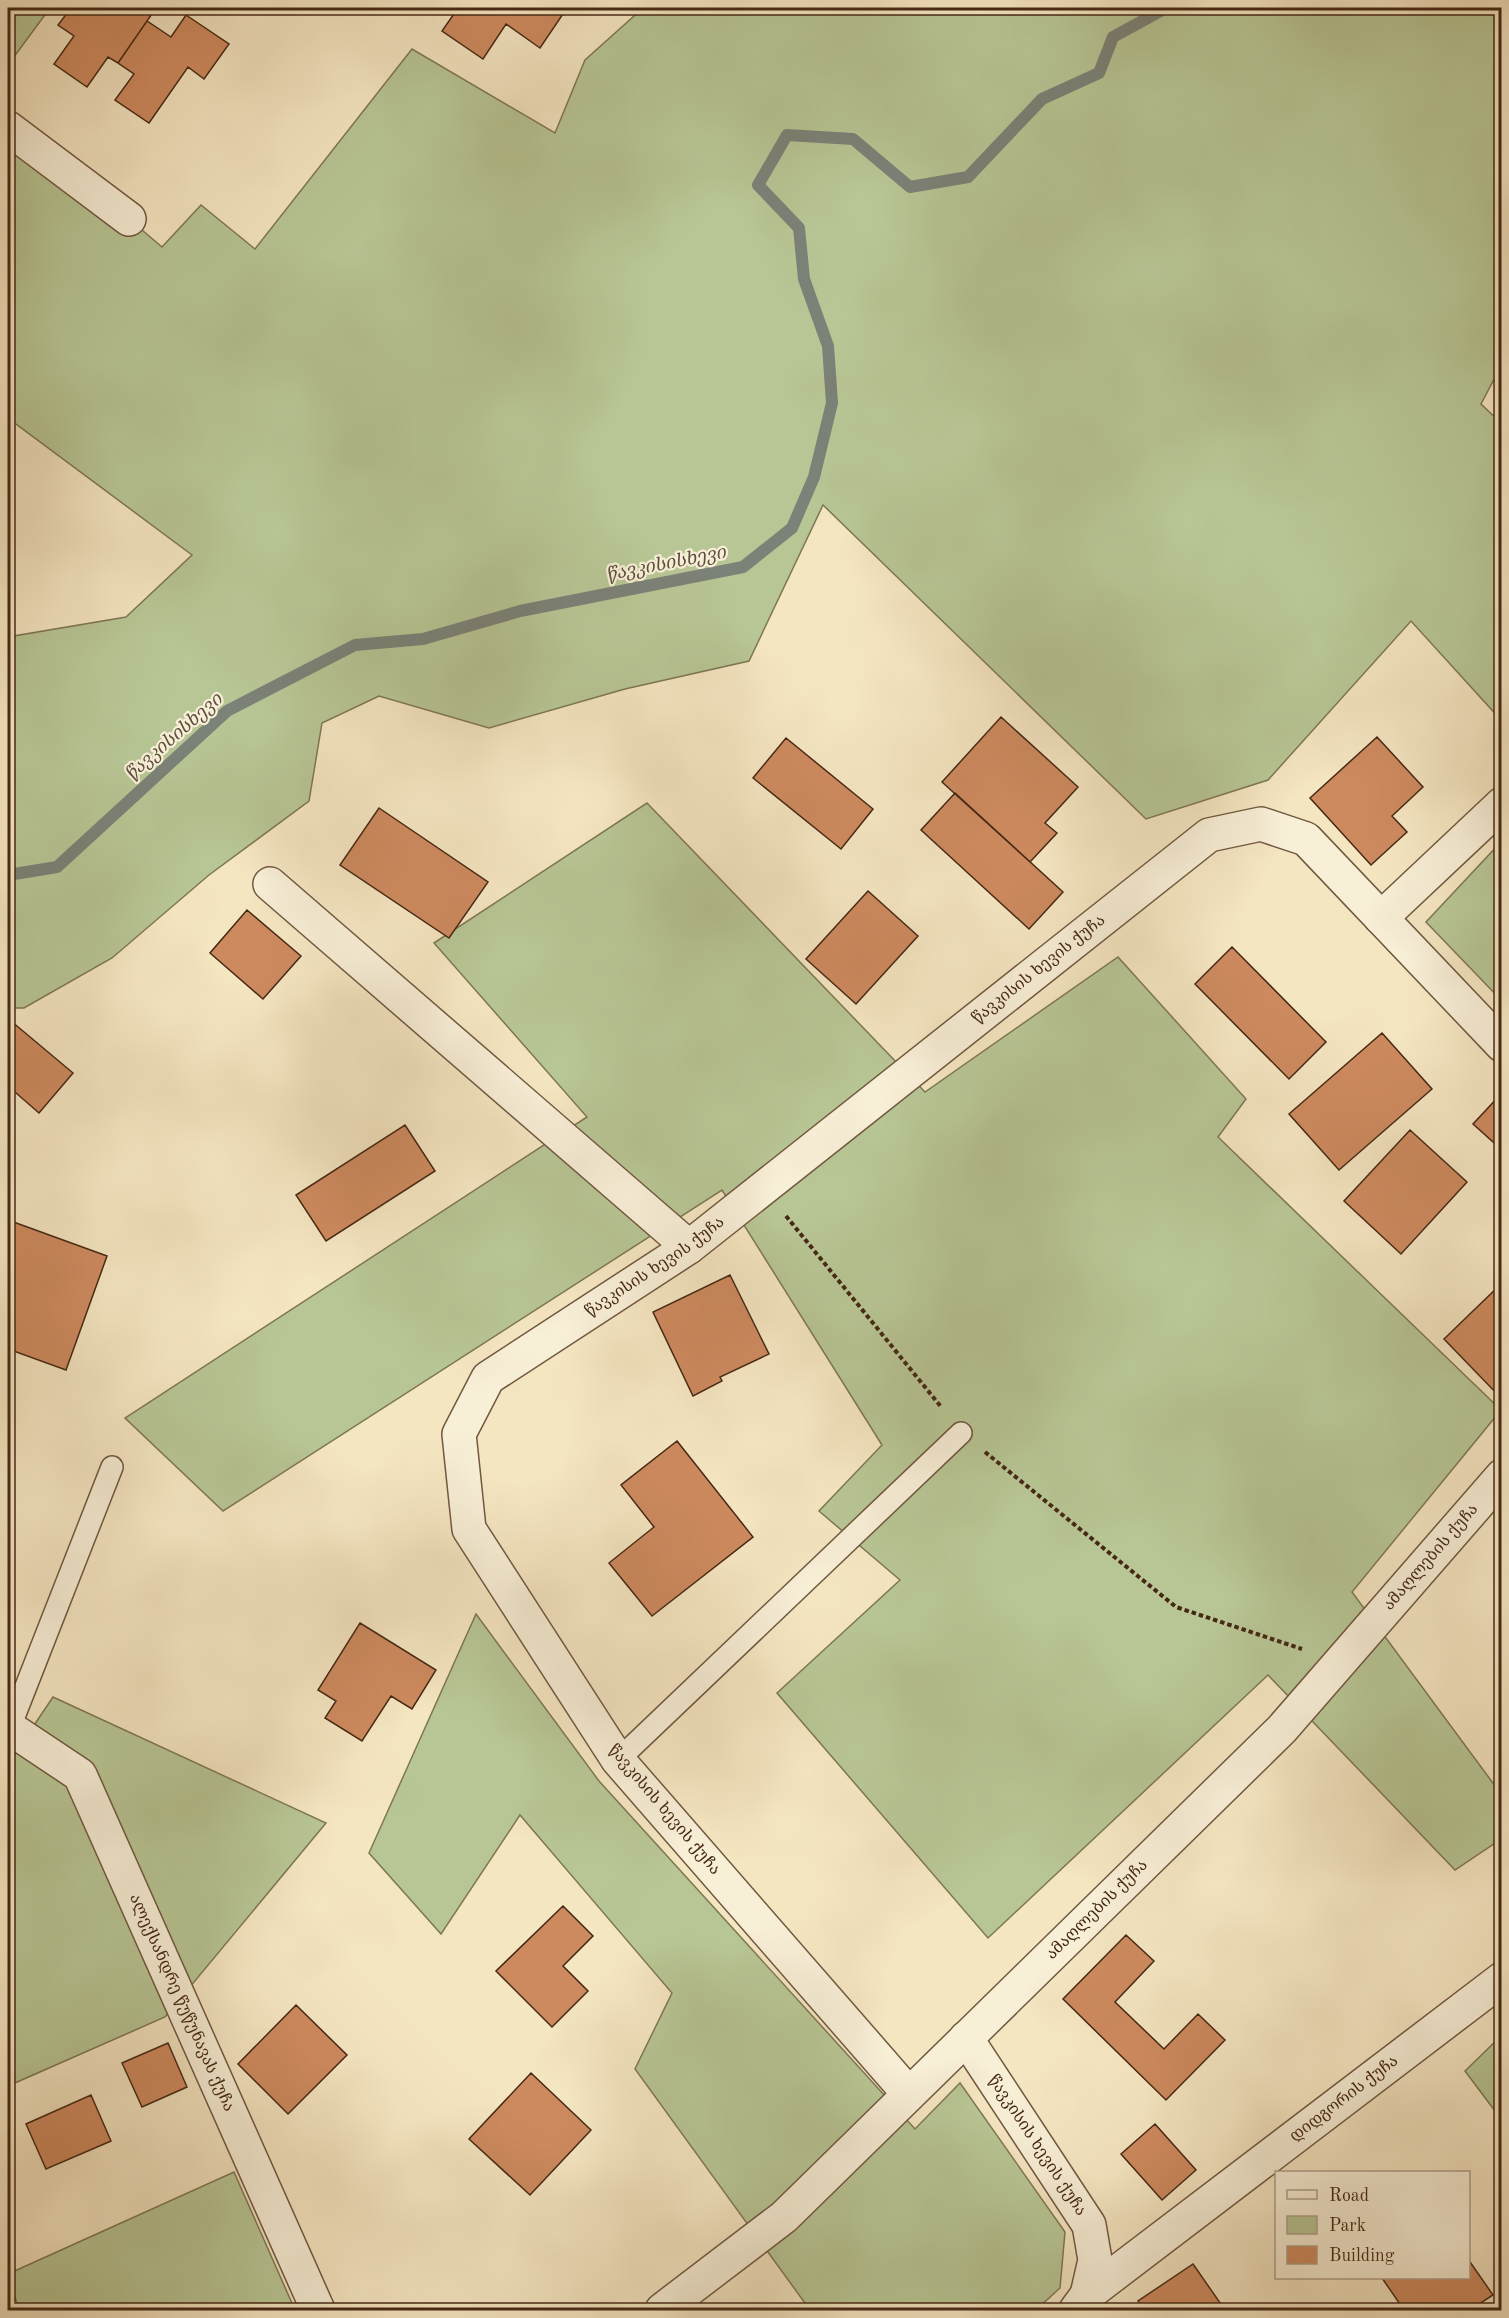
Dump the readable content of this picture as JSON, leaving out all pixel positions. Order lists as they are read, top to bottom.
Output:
{
  "streets": {
    "street": [
      "წავკისის ხევის ქუჩა",
      "ამაღლების ქუჩა",
      "ალექსანდრე წუწუნავას ქუჩა",
      "დიდგორის ქუჩა"
    ]
  },
  "crossings": [
    ["წავკისის ხევის ქუჩა", "ამაღლების ქუჩა"],
    ["წავკისის ხევის ქუჩა", "დიდგორის ქუჩა"]
  ],
  "water": ["წავკისისხევი"],
  "legend": ["Road", "Park", "Building"]
}
